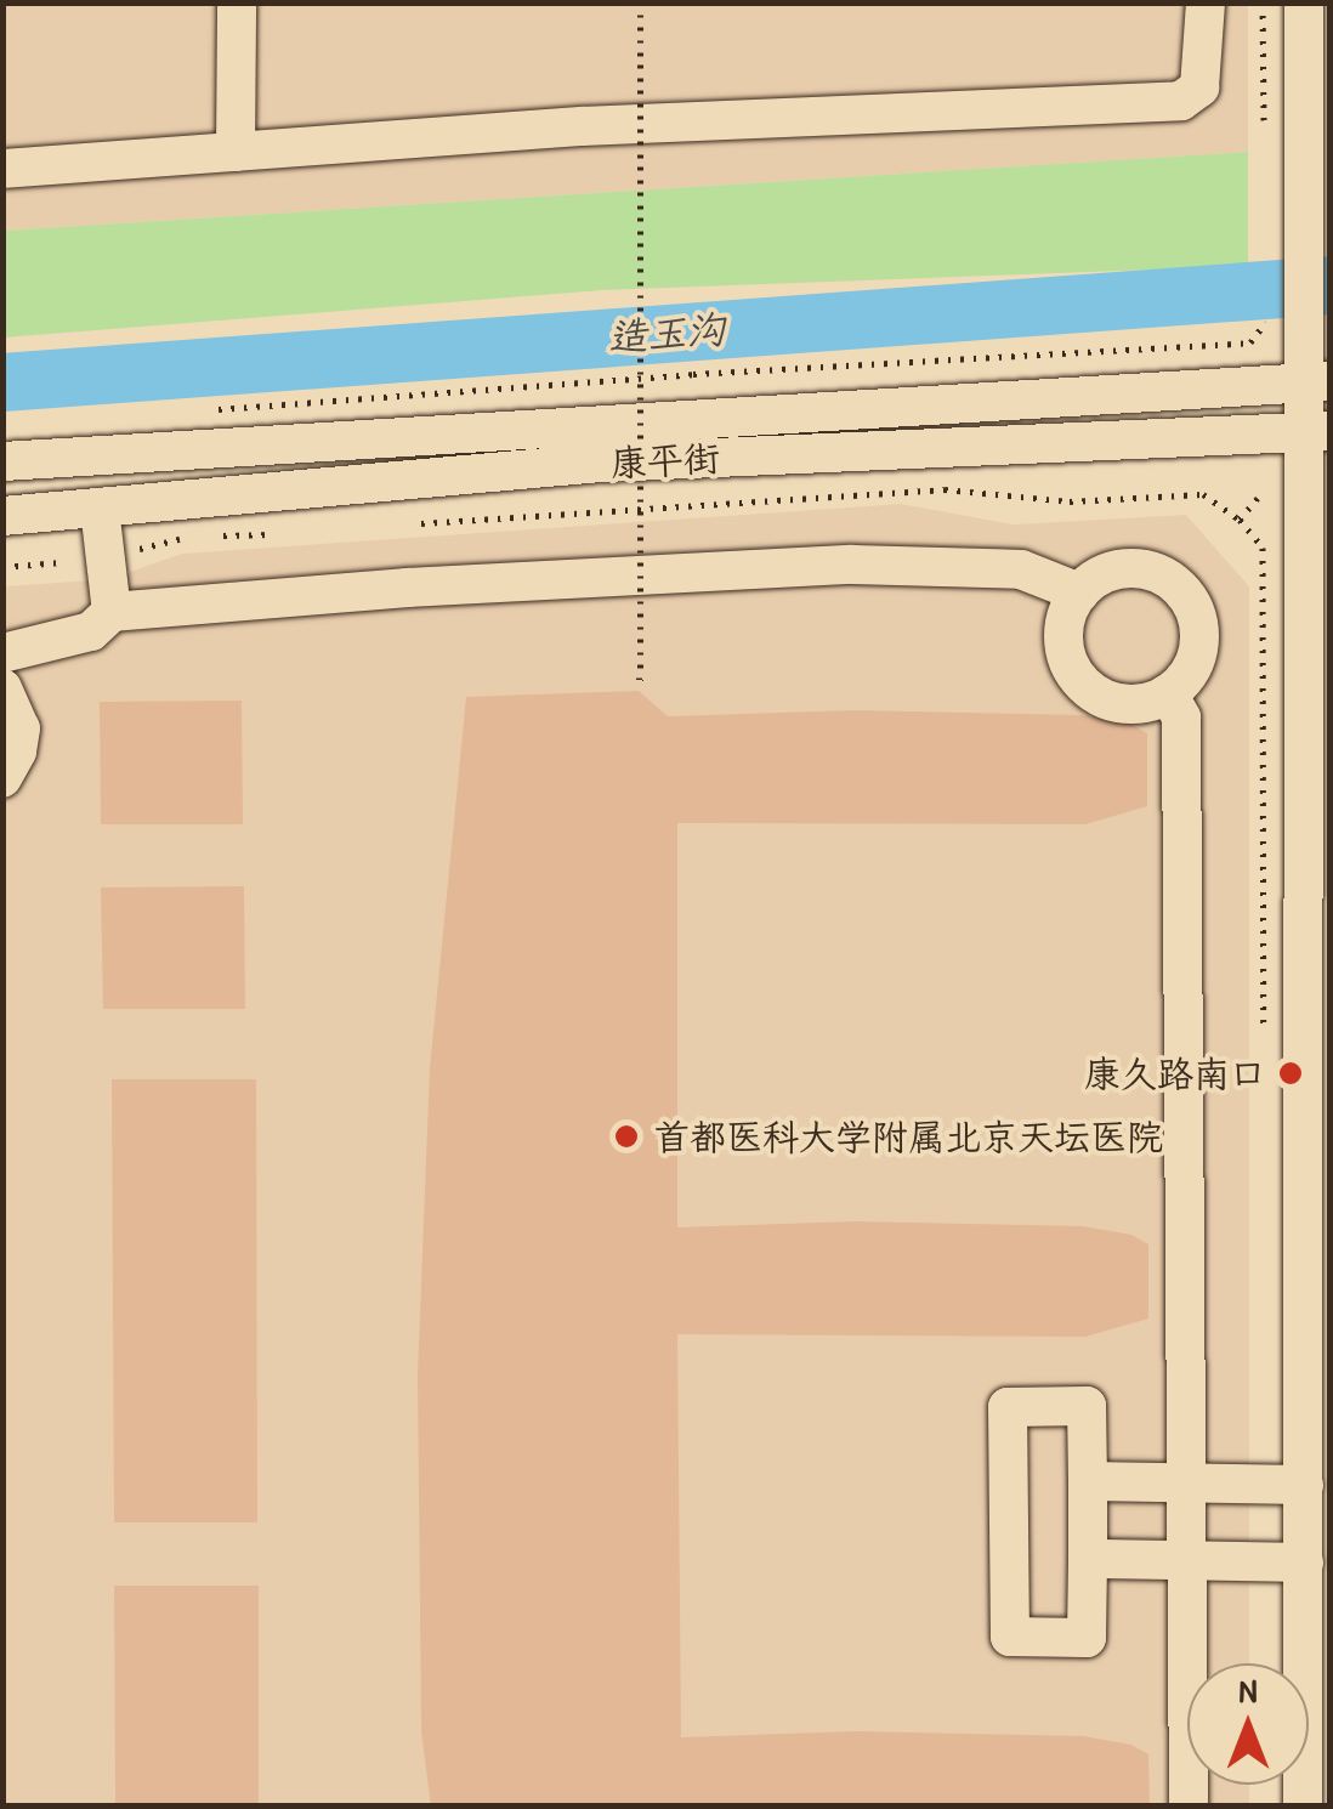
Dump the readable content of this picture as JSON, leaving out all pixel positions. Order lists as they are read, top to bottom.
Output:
{
  "streets": {
    "street": ["康平街"]
  },
  "water": ["造玉沟"],
  "places": ["康久路南口", "首都医科大学附属北京天坛医院"],
  "north": "top"
}
